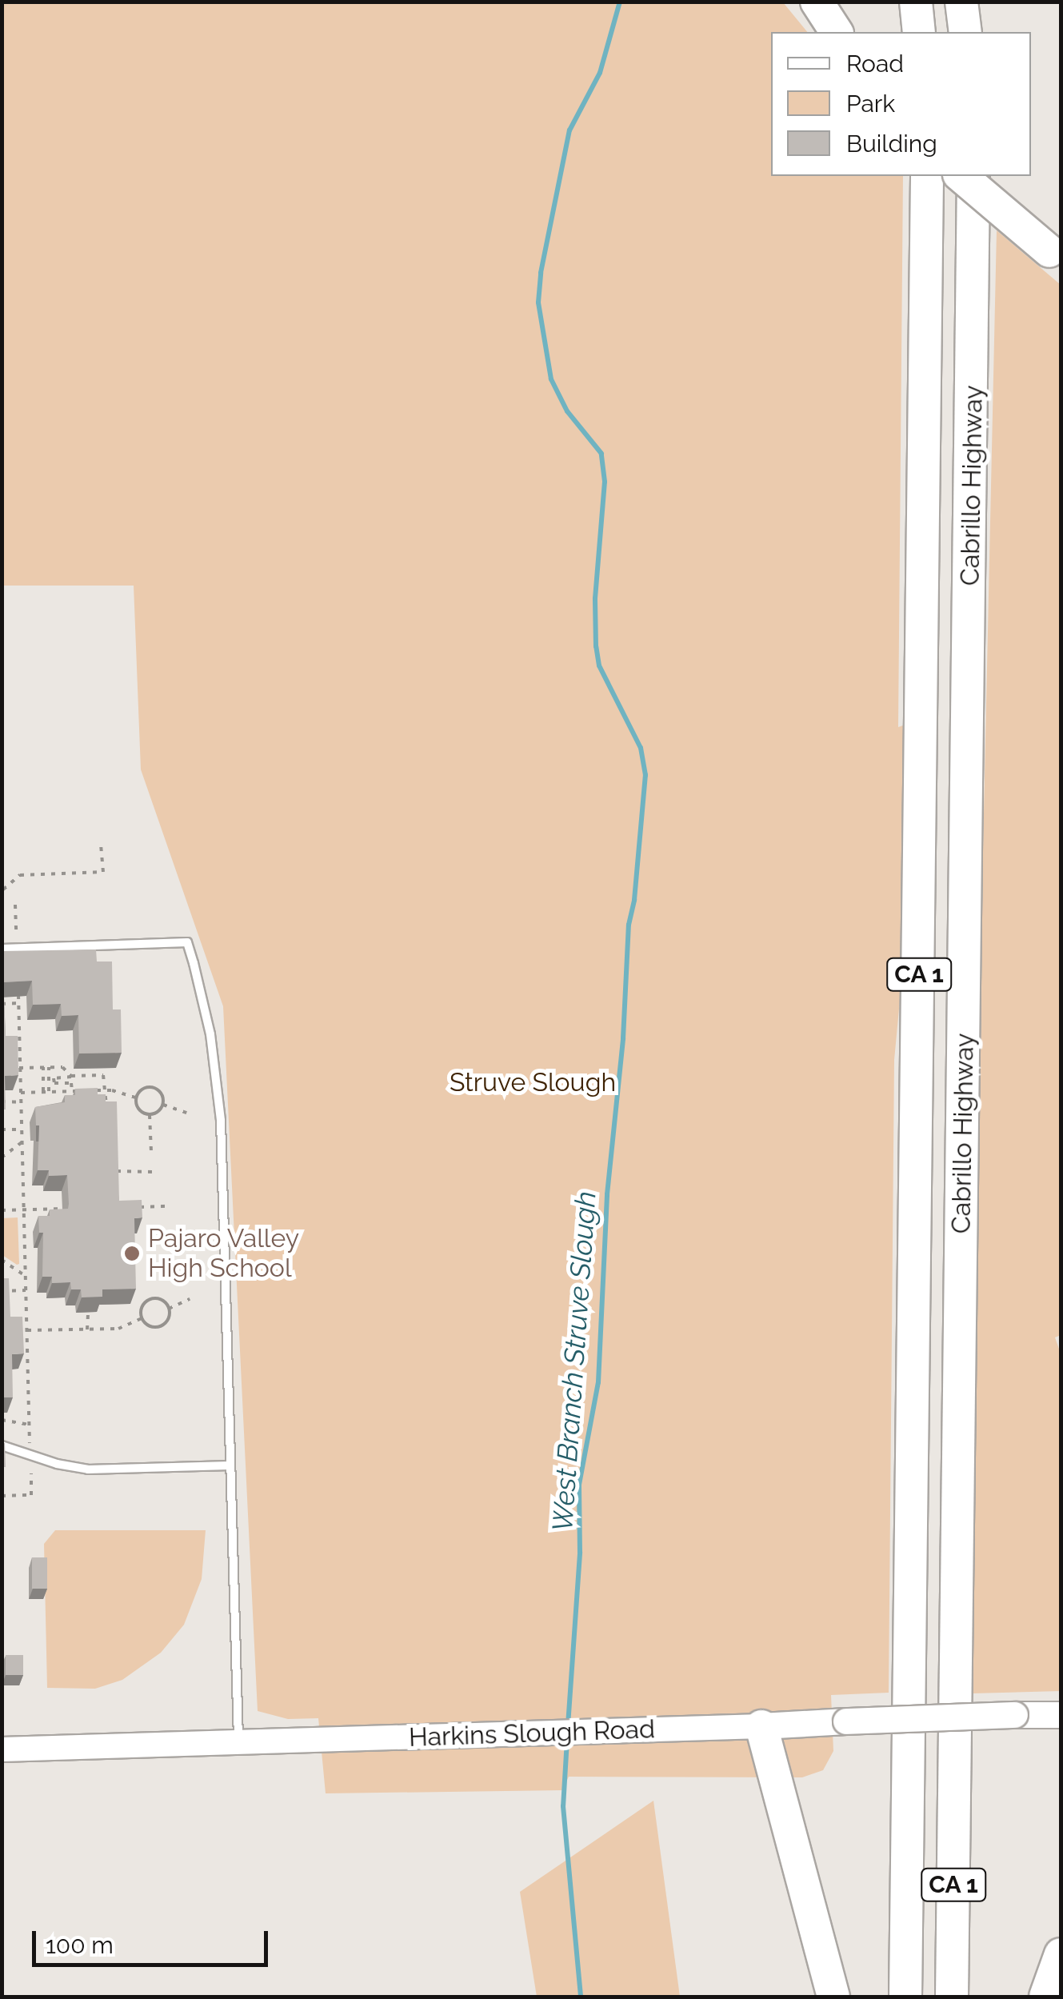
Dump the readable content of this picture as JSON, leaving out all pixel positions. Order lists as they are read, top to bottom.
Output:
{
  "streets": {
    "highway": ["Cabrillo Highway", "CA 1"],
    "main road": ["Harkins Slough Road"]
  },
  "water": ["West Branch Struve Slough"],
  "parks": ["Struve Slough"],
  "places": ["Pajaro Valley High School"],
  "legend": ["Road", "Park", "Building"],
  "scale_bar": "100 m"
}
